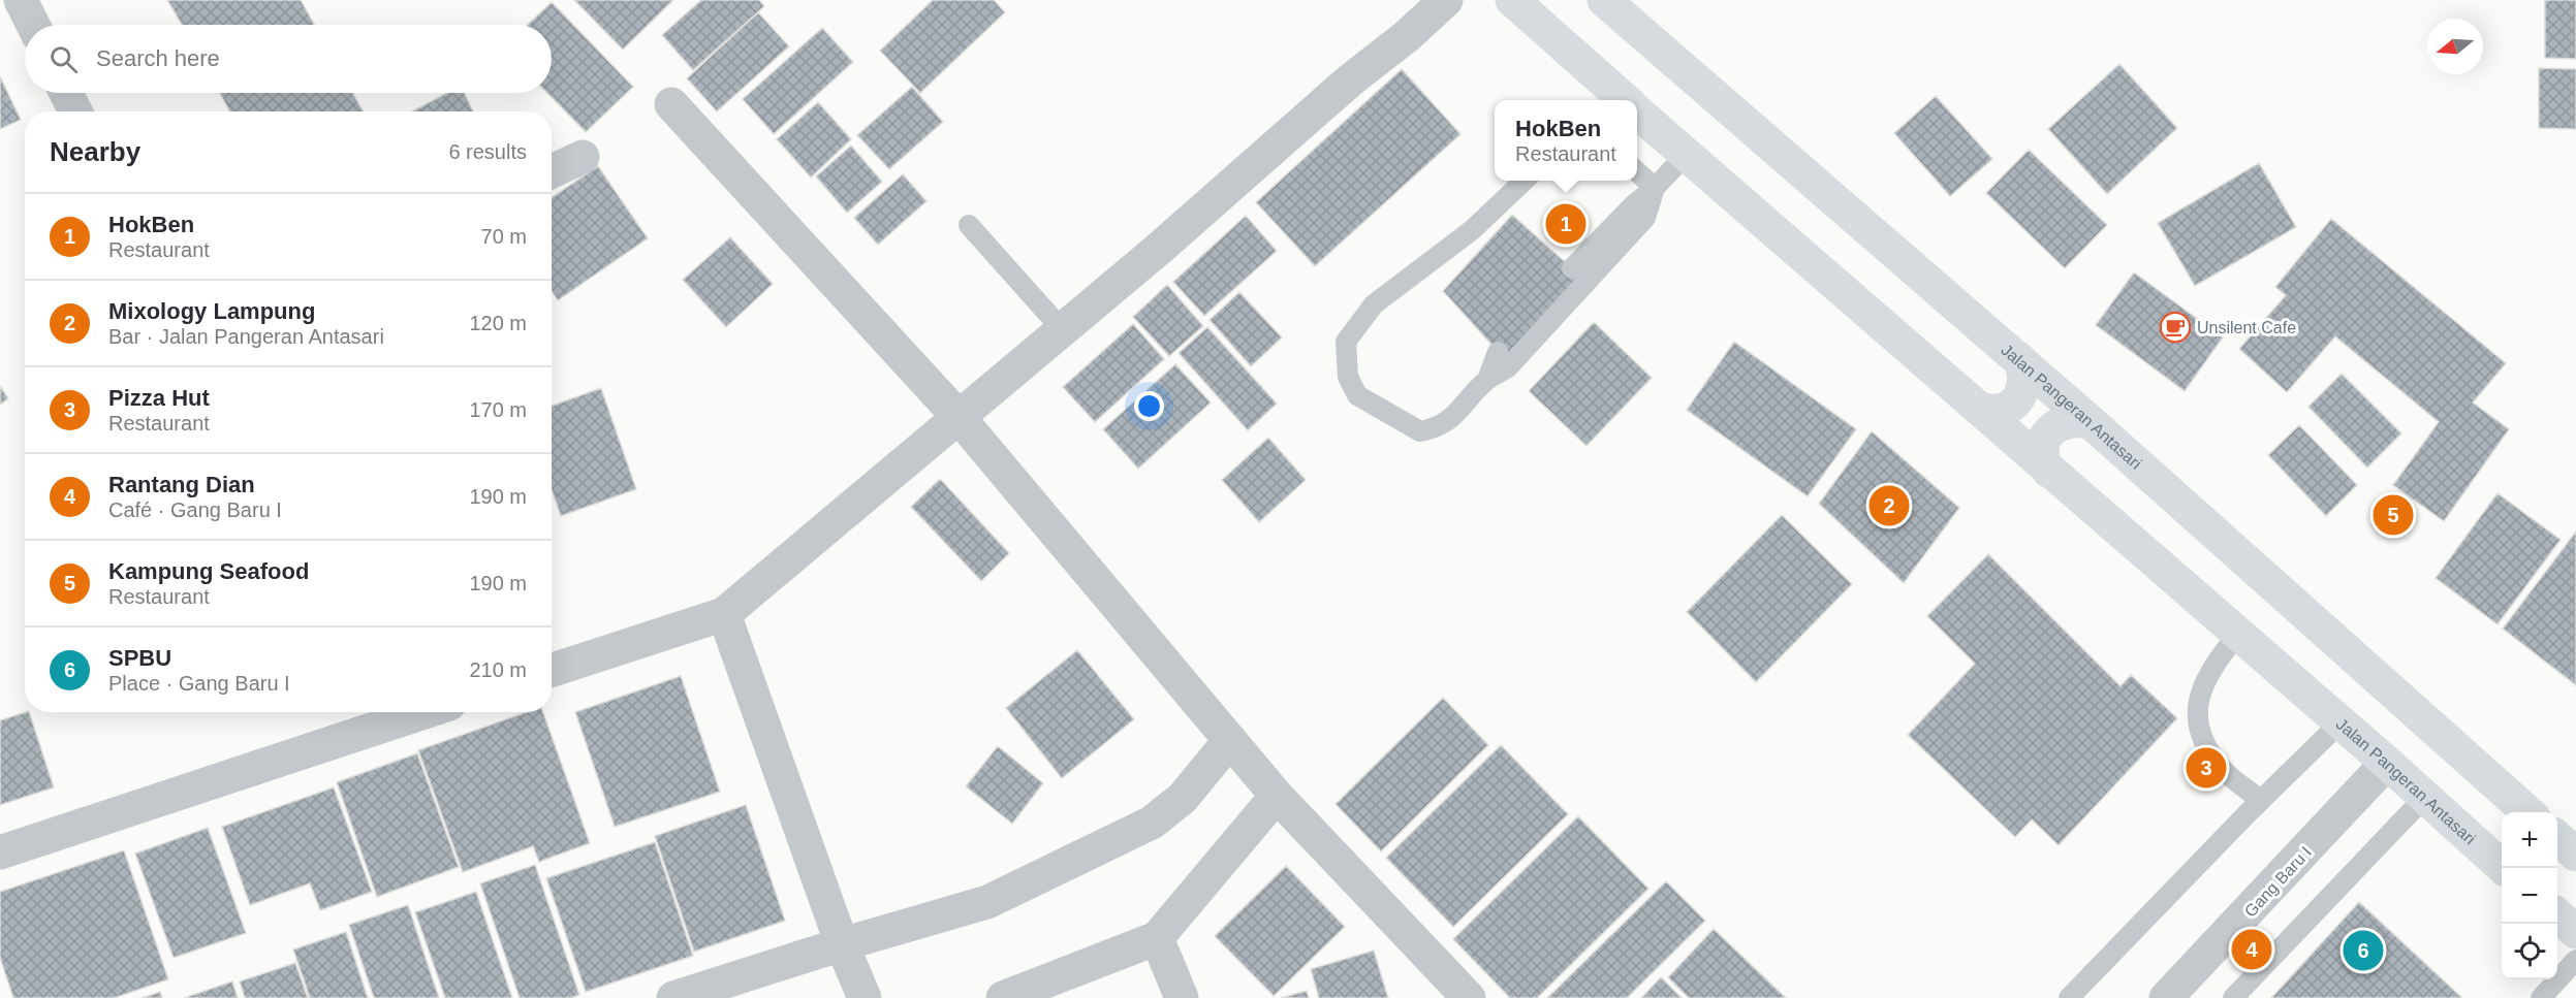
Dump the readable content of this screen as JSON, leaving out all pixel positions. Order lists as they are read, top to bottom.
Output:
{
  "streets": {
    "main road": ["Jalan Pangeran Antasari"],
    "street": ["Gang Baru I"]
  },
  "crossings": [
    ["Jalan Pangeran Antasari", "Gang Baru I"]
  ],
  "places": {
    "cafe": ["Unsilent Cafe"]
  },
  "north": "left",
  "page": {
    "search": "Search here",
    "popup": ["HokBen", "Restaurant"],
    "heading": ["Nearby", "6 results"],
    "list": [
      {
        "mark": "1",
        "name": "HokBen",
        "note": "Restaurant",
        "value": "70 m"
      },
      {
        "mark": "2",
        "name": "Mixology Lampung",
        "note": "Bar · Jalan Pangeran Antasari",
        "value": "120 m"
      },
      {
        "mark": "3",
        "name": "Pizza Hut",
        "note": "Restaurant",
        "value": "170 m"
      },
      {
        "mark": "4",
        "name": "Rantang Dian",
        "note": "Café · Gang Baru I",
        "value": "190 m"
      },
      {
        "mark": "5",
        "name": "Kampung Seafood",
        "note": "Restaurant",
        "value": "190 m"
      },
      {
        "mark": "6",
        "name": "SPBU",
        "note": "Place · Gang Baru I",
        "value": "210 m"
      }
    ],
    "pins": [
      "1",
      "2",
      "5",
      "3",
      "4",
      "6"
    ],
    "map_buttons": ["+", "−"]
  }
}
